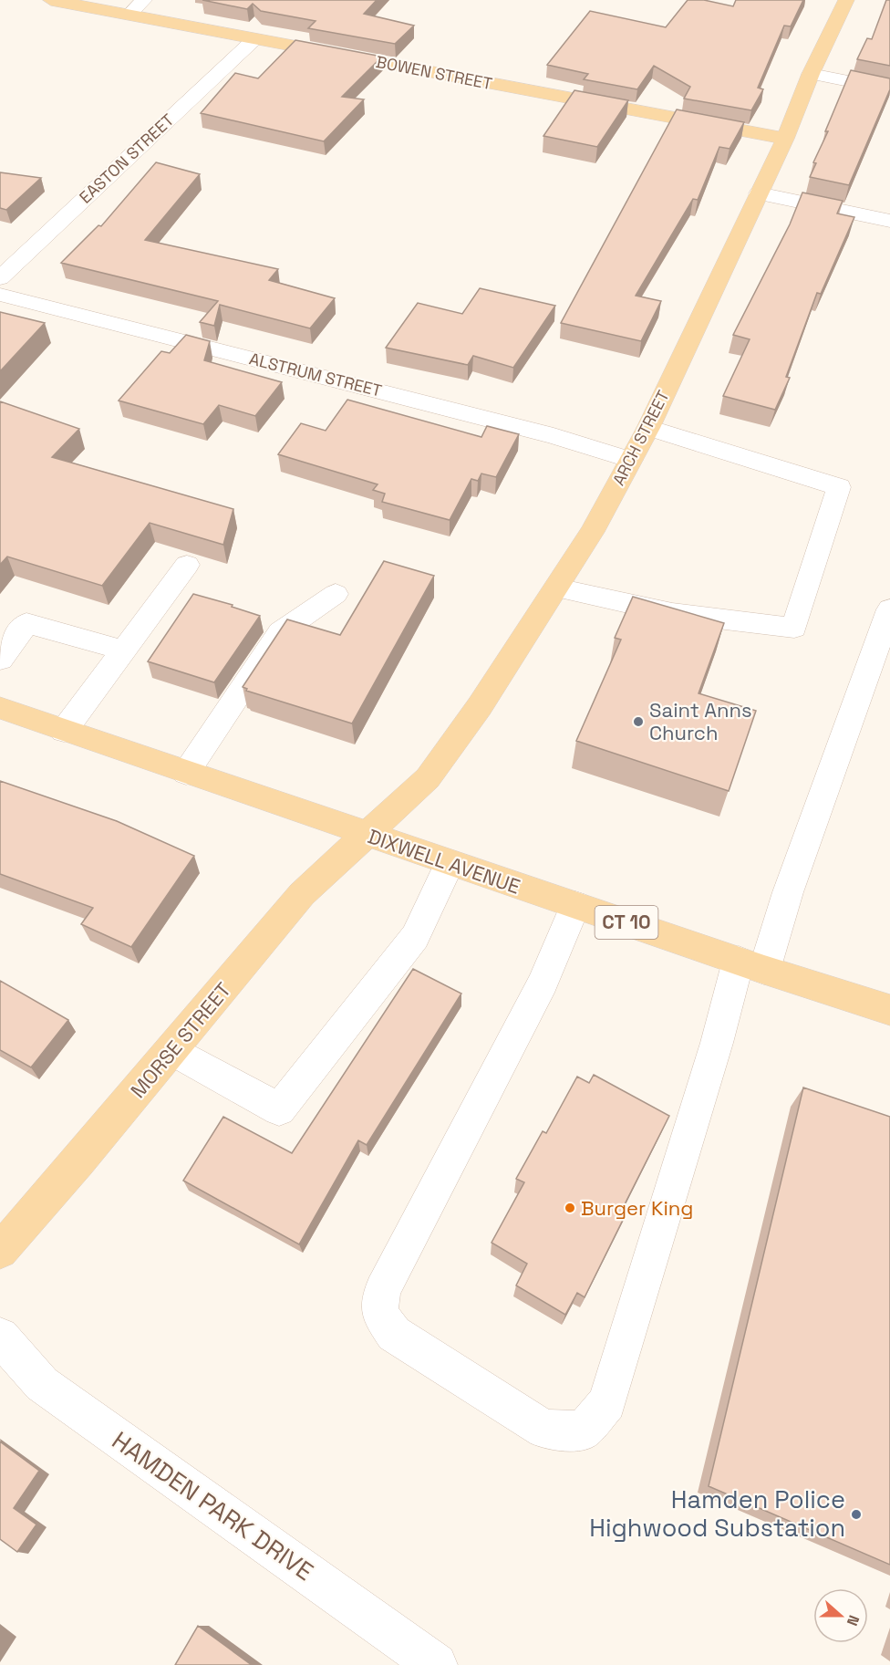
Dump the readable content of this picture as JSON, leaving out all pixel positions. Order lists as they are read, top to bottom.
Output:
{
  "streets": {
    "main road": [
      "BOWEN STREET",
      "ARCH STREET",
      "DIXWELL AVENUE",
      "CT 10",
      "MORSE STREET"
    ],
    "street": ["EASTON STREET", "ALSTRUM STREET", "HAMDEN PARK DRIVE"]
  },
  "crossings": [
    ["BOWEN STREET", "EASTON STREET"],
    ["BOWEN STREET", "ARCH STREET"],
    ["ALSTRUM STREET", "ARCH STREET"],
    ["ARCH STREET", "DIXWELL AVENUE"],
    ["ARCH STREET", "MORSE STREET"],
    ["DIXWELL AVENUE", "MORSE STREET"]
  ],
  "places": ["Saint Anns Church", "Burger King", "Hamden Police Highwood Substation"],
  "north": "right"
}
